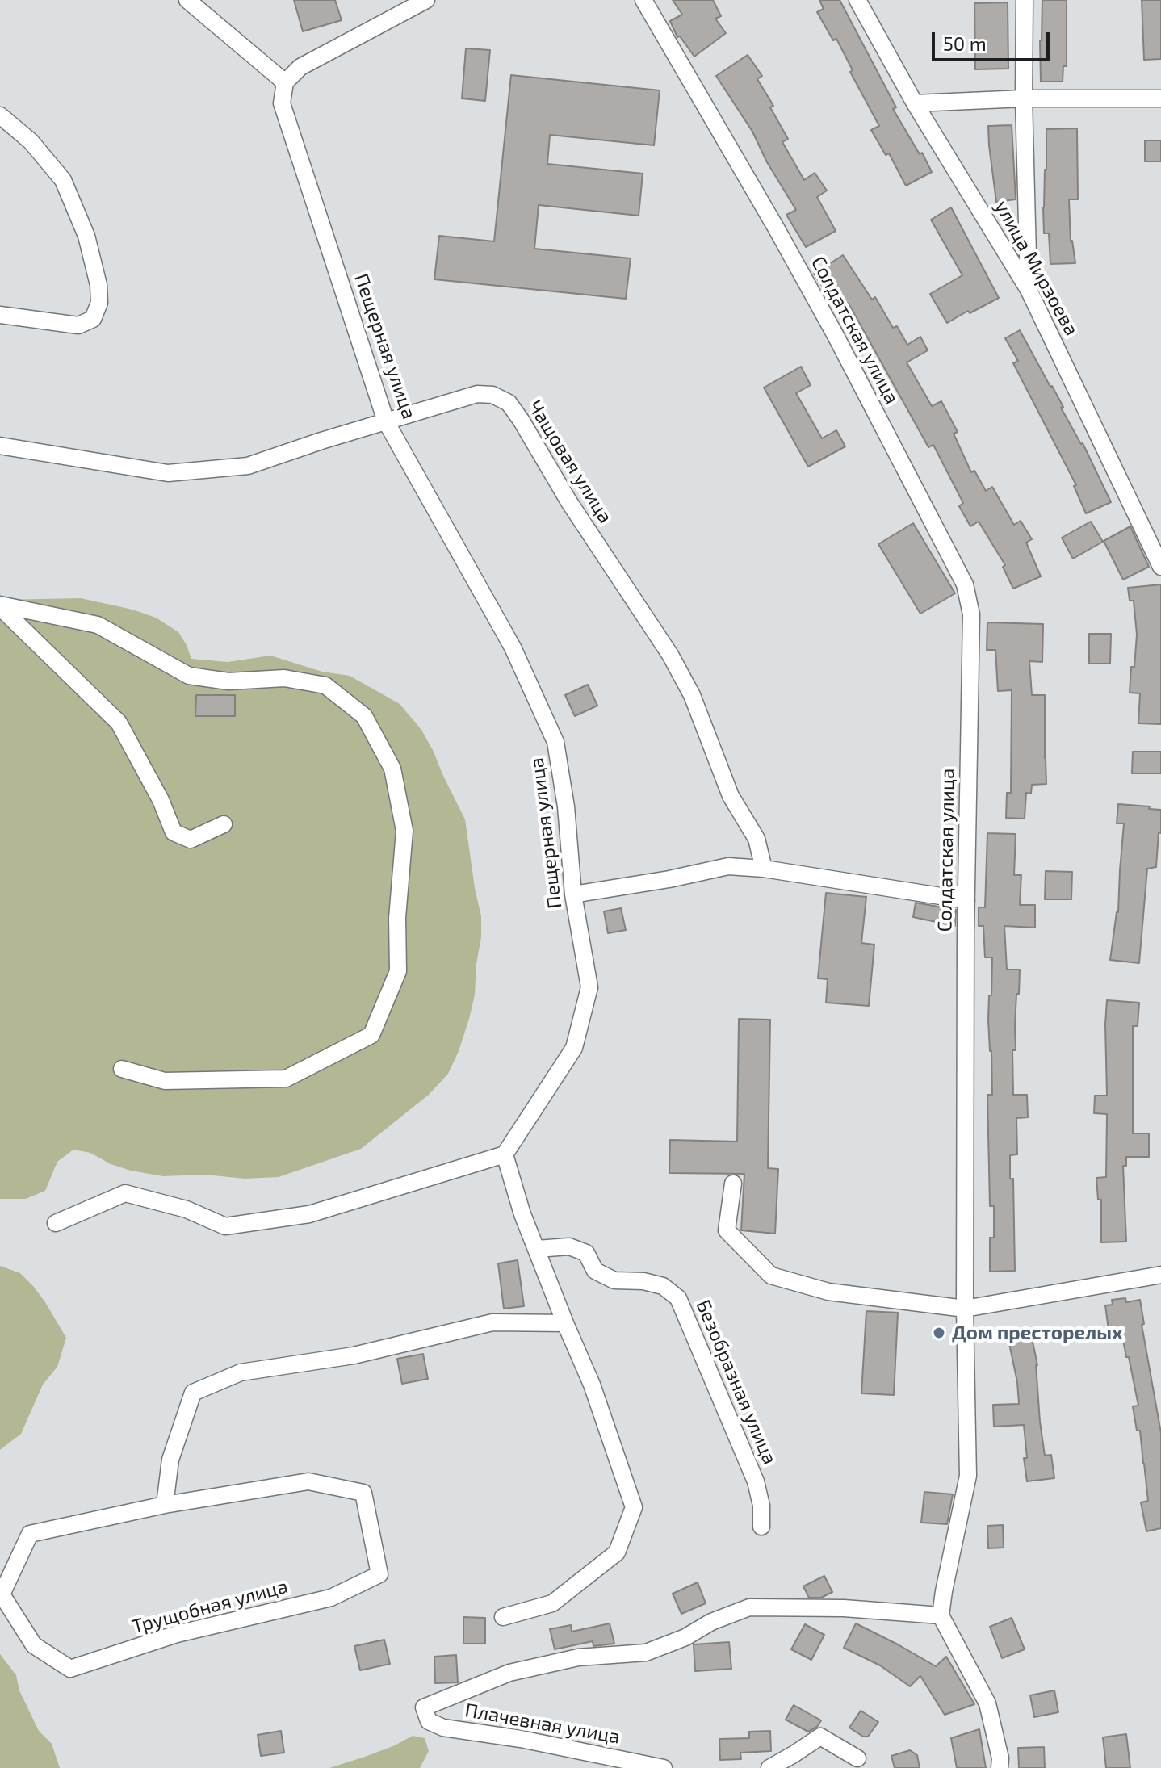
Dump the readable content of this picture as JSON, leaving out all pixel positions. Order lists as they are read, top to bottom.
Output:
{
  "streets": {
    "street": [
      "улица Мирзоева",
      "Солдатская улица",
      "Пещерная улица",
      "Чащовая улица",
      "Безобразная улица",
      "Трущобная улица",
      "Плачевная улица"
    ]
  },
  "crossings": [
    ["Солдатская улица", "Плачевная улица"],
    ["Пещерная улица", "Чащовая улица"]
  ],
  "places": ["Дом престорелых"],
  "scale_bar": "50 m"
}
